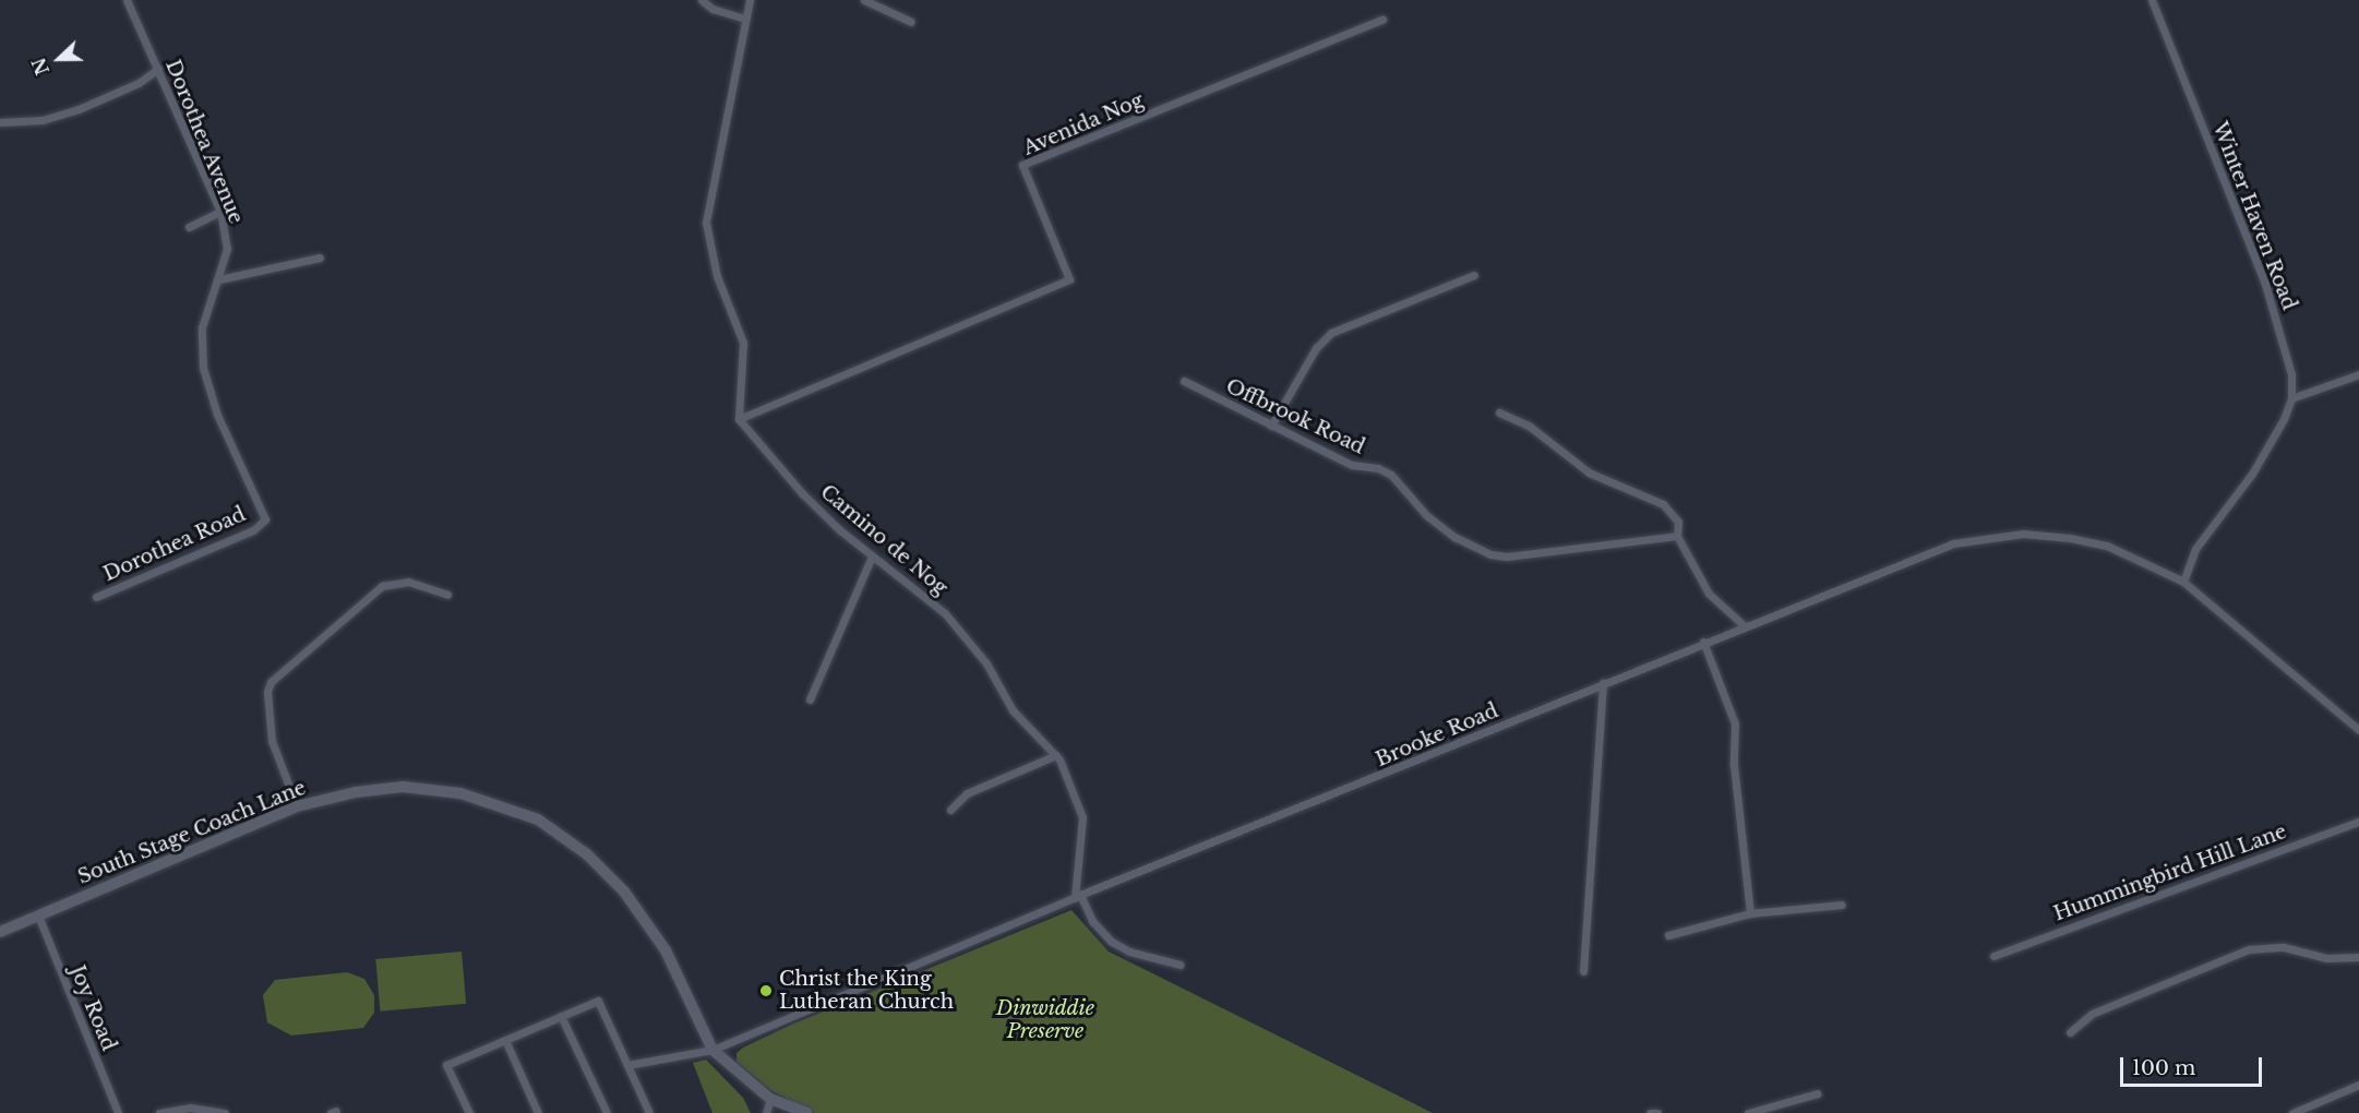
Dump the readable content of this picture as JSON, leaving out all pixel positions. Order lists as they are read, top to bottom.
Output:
{
  "streets": {
    "main road": ["South Stage Coach Lane"],
    "street": [
      "Avenida Nog",
      "Dorothea Avenue",
      "Winter Haven Road",
      "Offbrook Road",
      "Camino de Nog",
      "Dorothea Road",
      "Brooke Road",
      "Hummingbird Hill Lane",
      "Joy Road"
    ]
  },
  "crossings": [
    ["Avenida Nog", "Camino de Nog"],
    ["Dorothea Avenue", "Dorothea Road"],
    ["Camino de Nog", "Brooke Road"],
    ["Brooke Road", "South Stage Coach Lane"],
    ["South Stage Coach Lane", "Joy Road"]
  ],
  "parks": ["Dinwiddie Preserve"],
  "places": ["Christ the King Lutheran Church"],
  "scale_bar": "100 m",
  "north": "left"
}
